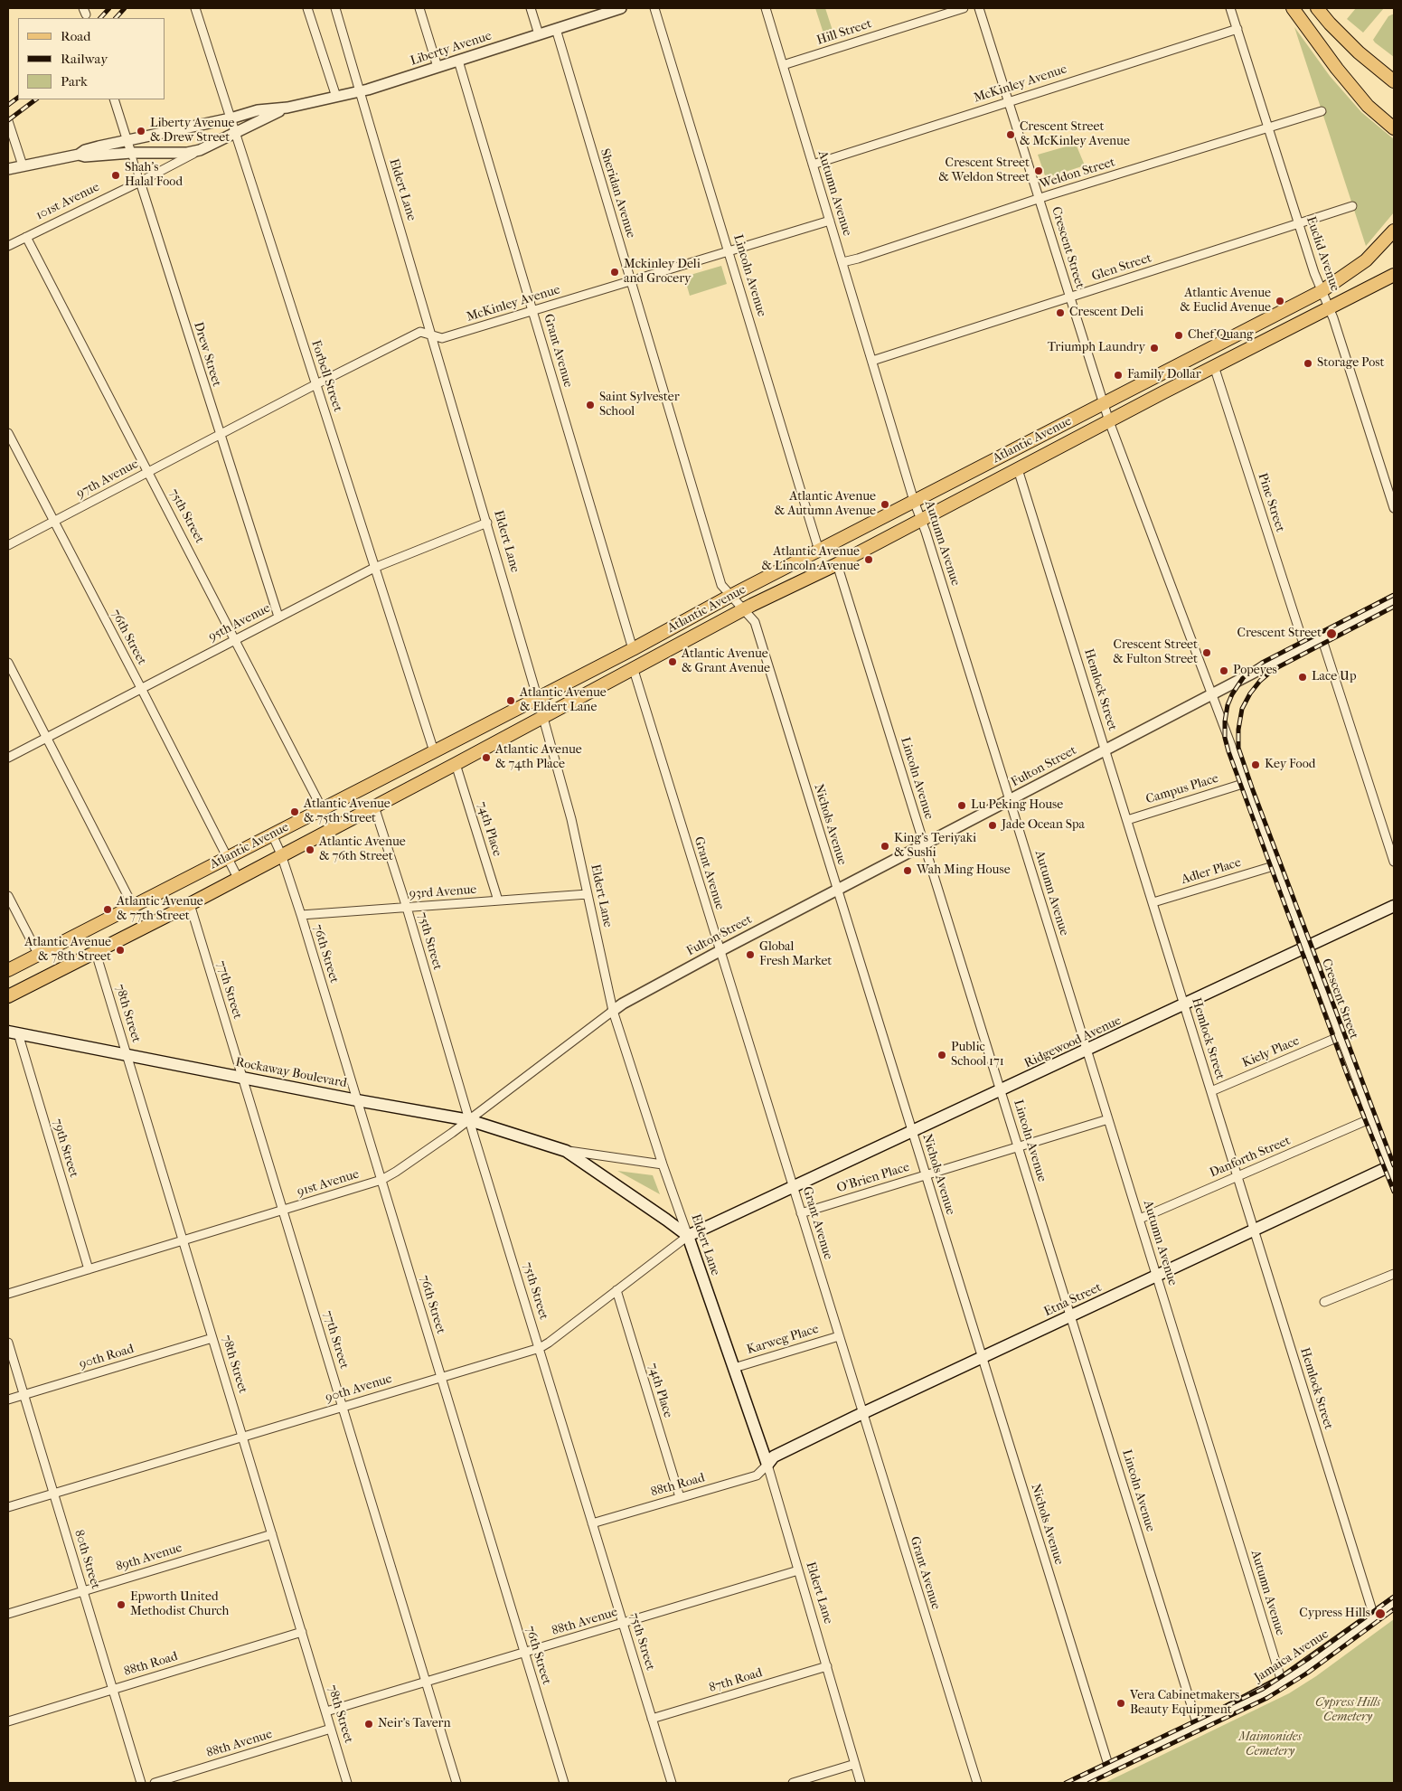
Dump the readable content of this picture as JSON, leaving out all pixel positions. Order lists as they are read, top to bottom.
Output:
{
  "streets": {
    "main road": [
      "Eldert Lane",
      "Atlantic Avenue",
      "Ridgewood Avenue",
      "Rockaway Boulevard",
      "Etna Street",
      "Jamaica Avenue"
    ],
    "street": [
      "Hill Street",
      "Liberty Avenue",
      "McKinley Avenue",
      "Weldon Street",
      "Sheridan Avenue",
      "Autumn Avenue",
      "101st Avenue",
      "Crescent Street",
      "Euclid Avenue",
      "Glen Street",
      "Lincoln Avenue",
      "Grant Avenue",
      "Drew Street",
      "Forbell Street",
      "97th Avenue",
      "Pine Street",
      "75th Street",
      "95th Avenue",
      "76th Street",
      "Hemlock Street",
      "Fulton Street",
      "Campus Place",
      "Nichols Avenue",
      "74th Place",
      "Adler Place",
      "93rd Avenue",
      "77th Street",
      "78th Street",
      "Kiely Place",
      "79th Street",
      "Danforth Street",
      "O'Brien Place",
      "91st Avenue",
      "Karweg Place",
      "90th Road",
      "90th Avenue",
      "88th Road",
      "89th Avenue",
      "80th Street",
      "88th Avenue",
      "87th Road"
    ]
  },
  "crossings": [
    ["Hill Street", "Autumn Avenue"],
    ["Liberty Avenue", "Eldert Lane"],
    ["Liberty Avenue", "Sheridan Avenue"],
    ["Liberty Avenue", "101st Avenue"],
    ["Liberty Avenue", "Grant Avenue"],
    ["Liberty Avenue", "Drew Street"],
    ["Liberty Avenue", "Forbell Street"],
    ["McKinley Avenue", "Eldert Lane"],
    ["McKinley Avenue", "Sheridan Avenue"],
    ["McKinley Avenue", "Autumn Avenue"],
    ["McKinley Avenue", "Crescent Street"],
    ["McKinley Avenue", "Euclid Avenue"],
    ["McKinley Avenue", "Lincoln Avenue"],
    ["McKinley Avenue", "Grant Avenue"],
    ["McKinley Avenue", "Drew Street"],
    ["McKinley Avenue", "Forbell Street"],
    ["McKinley Avenue", "97th Avenue"],
    ["Weldon Street", "Autumn Avenue"],
    ["Weldon Street", "Crescent Street"],
    ["Weldon Street", "Euclid Avenue"],
    ["Eldert Lane", "Atlantic Avenue"],
    ["Eldert Lane", "95th Avenue"],
    ["Eldert Lane", "Fulton Street"],
    ["Eldert Lane", "93rd Avenue"],
    ["Eldert Lane", "Ridgewood Avenue"],
    ["Eldert Lane", "Rockaway Boulevard"],
    ["Eldert Lane", "91st Avenue"],
    ["Eldert Lane", "Etna Street"],
    ["Eldert Lane", "Karweg Place"],
    ["Eldert Lane", "90th Avenue"],
    ["Eldert Lane", "88th Road"],
    ["Eldert Lane", "88th Avenue"],
    ["Eldert Lane", "87th Road"],
    ["Sheridan Avenue", "Atlantic Avenue"],
    ["Sheridan Avenue", "Nichols Avenue"],
    ["Autumn Avenue", "Glen Street"],
    ["Autumn Avenue", "Atlantic Avenue"],
    ["Autumn Avenue", "Fulton Street"],
    ["Autumn Avenue", "Ridgewood Avenue"],
    ["Autumn Avenue", "Danforth Street"],
    ["Autumn Avenue", "O'Brien Place"],
    ["Autumn Avenue", "Etna Street"],
    ["Autumn Avenue", "Jamaica Avenue"],
    ["101st Avenue", "Drew Street"],
    ["101st Avenue", "Forbell Street"],
    ["101st Avenue", "75th Street"],
    ["Crescent Street", "Glen Street"],
    ["Crescent Street", "Atlantic Avenue"],
    ["Crescent Street", "Fulton Street"],
    ["Crescent Street", "Campus Place"],
    ["Crescent Street", "Adler Place"],
    ["Crescent Street", "Ridgewood Avenue"],
    ["Crescent Street", "Kiely Place"],
    ["Crescent Street", "Danforth Street"],
    ["Crescent Street", "Etna Street"],
    ["Euclid Avenue", "Glen Street"],
    ["Euclid Avenue", "Atlantic Avenue"],
    ["Lincoln Avenue", "Atlantic Avenue"],
    ["Lincoln Avenue", "Fulton Street"],
    ["Lincoln Avenue", "Ridgewood Avenue"],
    ["Lincoln Avenue", "O'Brien Place"],
    ["Lincoln Avenue", "Etna Street"],
    ["Lincoln Avenue", "Jamaica Avenue"],
    ["Grant Avenue", "Atlantic Avenue"],
    ["Grant Avenue", "Fulton Street"],
    ["Grant Avenue", "Ridgewood Avenue"],
    ["Grant Avenue", "O'Brien Place"],
    ["Grant Avenue", "Etna Street"],
    ["Grant Avenue", "Karweg Place"],
    ["Drew Street", "97th Avenue"],
    ["Drew Street", "95th Avenue"],
    ["Forbell Street", "Atlantic Avenue"],
    ["Forbell Street", "95th Avenue"],
    ["Atlantic Avenue", "Pine Street"],
    ["Atlantic Avenue", "75th Street"],
    ["Atlantic Avenue", "76th Street"],
    ["Atlantic Avenue", "Hemlock Street"],
    ["Atlantic Avenue", "Nichols Avenue"],
    ["Atlantic Avenue", "74th Place"],
    ["Atlantic Avenue", "77th Street"],
    ["Atlantic Avenue", "78th Street"],
    ["97th Avenue", "75th Street"],
    ["97th Avenue", "76th Street"],
    ["Pine Street", "Fulton Street"],
    ["75th Street", "95th Avenue"],
    ["75th Street", "93rd Avenue"],
    ["75th Street", "Rockaway Boulevard"],
    ["75th Street", "91st Avenue"],
    ["75th Street", "90th Avenue"],
    ["75th Street", "88th Road"],
    ["75th Street", "88th Avenue"],
    ["75th Street", "87th Road"],
    ["95th Avenue", "76th Street"],
    ["76th Street", "93rd Avenue"],
    ["76th Street", "Rockaway Boulevard"],
    ["76th Street", "91st Avenue"],
    ["76th Street", "90th Avenue"],
    ["76th Street", "88th Avenue"],
    ["Hemlock Street", "Fulton Street"],
    ["Hemlock Street", "Campus Place"],
    ["Hemlock Street", "Adler Place"],
    ["Hemlock Street", "Ridgewood Avenue"],
    ["Hemlock Street", "Kiely Place"],
    ["Hemlock Street", "Danforth Street"],
    ["Hemlock Street", "Etna Street"],
    ["Hemlock Street", "Jamaica Avenue"],
    ["Fulton Street", "Nichols Avenue"],
    ["Fulton Street", "91st Avenue"],
    ["Nichols Avenue", "Ridgewood Avenue"],
    ["Nichols Avenue", "O'Brien Place"],
    ["Nichols Avenue", "Etna Street"],
    ["Nichols Avenue", "Jamaica Avenue"],
    ["74th Place", "93rd Avenue"],
    ["74th Place", "90th Avenue"],
    ["74th Place", "88th Road"],
    ["77th Street", "Rockaway Boulevard"],
    ["77th Street", "91st Avenue"],
    ["77th Street", "90th Avenue"],
    ["77th Street", "88th Avenue"],
    ["78th Street", "Rockaway Boulevard"],
    ["78th Street", "91st Avenue"],
    ["78th Street", "90th Road"],
    ["78th Street", "90th Avenue"],
    ["78th Street", "88th Road"],
    ["78th Street", "89th Avenue"],
    ["78th Street", "88th Avenue"],
    ["Ridgewood Avenue", "Rockaway Boulevard"],
    ["Ridgewood Avenue", "90th Avenue"],
    ["Rockaway Boulevard", "79th Street"],
    ["Rockaway Boulevard", "91st Avenue"],
    ["Rockaway Boulevard", "90th Avenue"],
    ["79th Street", "91st Avenue"],
    ["Etna Street", "88th Road"],
    ["90th Road", "80th Street"],
    ["90th Avenue", "80th Street"],
    ["88th Road", "80th Street"],
    ["89th Avenue", "80th Street"]
  ],
  "parks": ["Cypress Hills Cemetery", "Maimonides Cemetery"],
  "places": [
    "Liberty Avenue & Drew Street",
    "Crescent Street & McKinley Avenue",
    "Crescent Street & Weldon Street",
    "Shah's Halal Food",
    "Mckinley Deli and Grocery",
    "Atlantic Avenue & Euclid Avenue",
    "Crescent Deli",
    "Chef Quang",
    "Triumph Laundry",
    "Storage Post",
    "Family Dollar",
    "Saint Sylvester School",
    "Atlantic Avenue & Autumn Avenue",
    "Atlantic Avenue & Lincoln Avenue",
    "Crescent Street",
    "Crescent Street & Fulton Street",
    "Atlantic Avenue & Grant Avenue",
    "Popeyes",
    "Lace Up",
    "Atlantic Avenue & Eldert Lane",
    "Atlantic Avenue & 74th Place",
    "Key Food",
    "Lu Peking House",
    "Atlantic Avenue & 75th Street",
    "Jade Ocean Spa",
    "King's Teriyaki & Sushi",
    "Atlantic Avenue & 76th Street",
    "Wah Ming House",
    "Atlantic Avenue & 77th Street",
    "Atlantic Avenue & 78th Street",
    "Global Fresh Market",
    "Public School 171",
    "Epworth United Methodist Church",
    "Cypress Hills",
    "Vera Cabinetmakers Beauty Equipment",
    "Neir's Tavern"
  ],
  "legend": ["Road", "Railway", "Park"]
}
